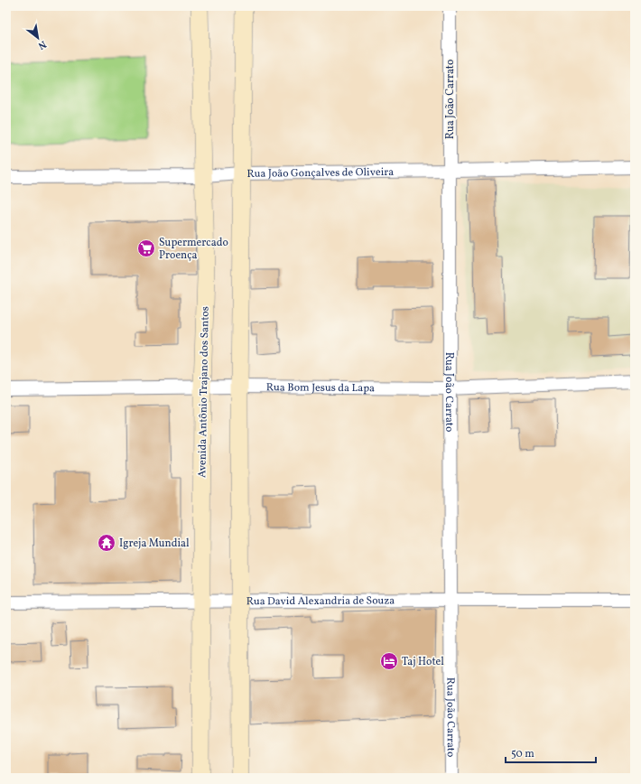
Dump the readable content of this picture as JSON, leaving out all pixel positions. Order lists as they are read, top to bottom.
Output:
{
  "streets": {
    "main road": ["Avenida Antônio Trajano dos Santos"],
    "street": [
      "Rua João Carrato",
      "Rua João Gonçalves de Oliveira",
      "Rua Bom Jesus da Lapa",
      "Rua David Alexandria de Souza"
    ]
  },
  "crossings": [
    ["Rua João Carrato", "Rua João Gonçalves de Oliveira"],
    ["Rua João Carrato", "Rua Bom Jesus da Lapa"],
    ["Rua João Carrato", "Rua David Alexandria de Souza"],
    ["Rua João Gonçalves de Oliveira", "Avenida Antônio Trajano dos Santos"],
    ["Rua Bom Jesus da Lapa", "Avenida Antônio Trajano dos Santos"],
    ["Avenida Antônio Trajano dos Santos", "Rua David Alexandria de Souza"]
  ],
  "places": {
    "supermarket": ["Supermercado Proença"],
    "temple": ["Igreja Mundial"],
    "hotel": ["Taj Hotel"]
  },
  "scale_bar": "50 m",
  "north": "bottom right"
}
